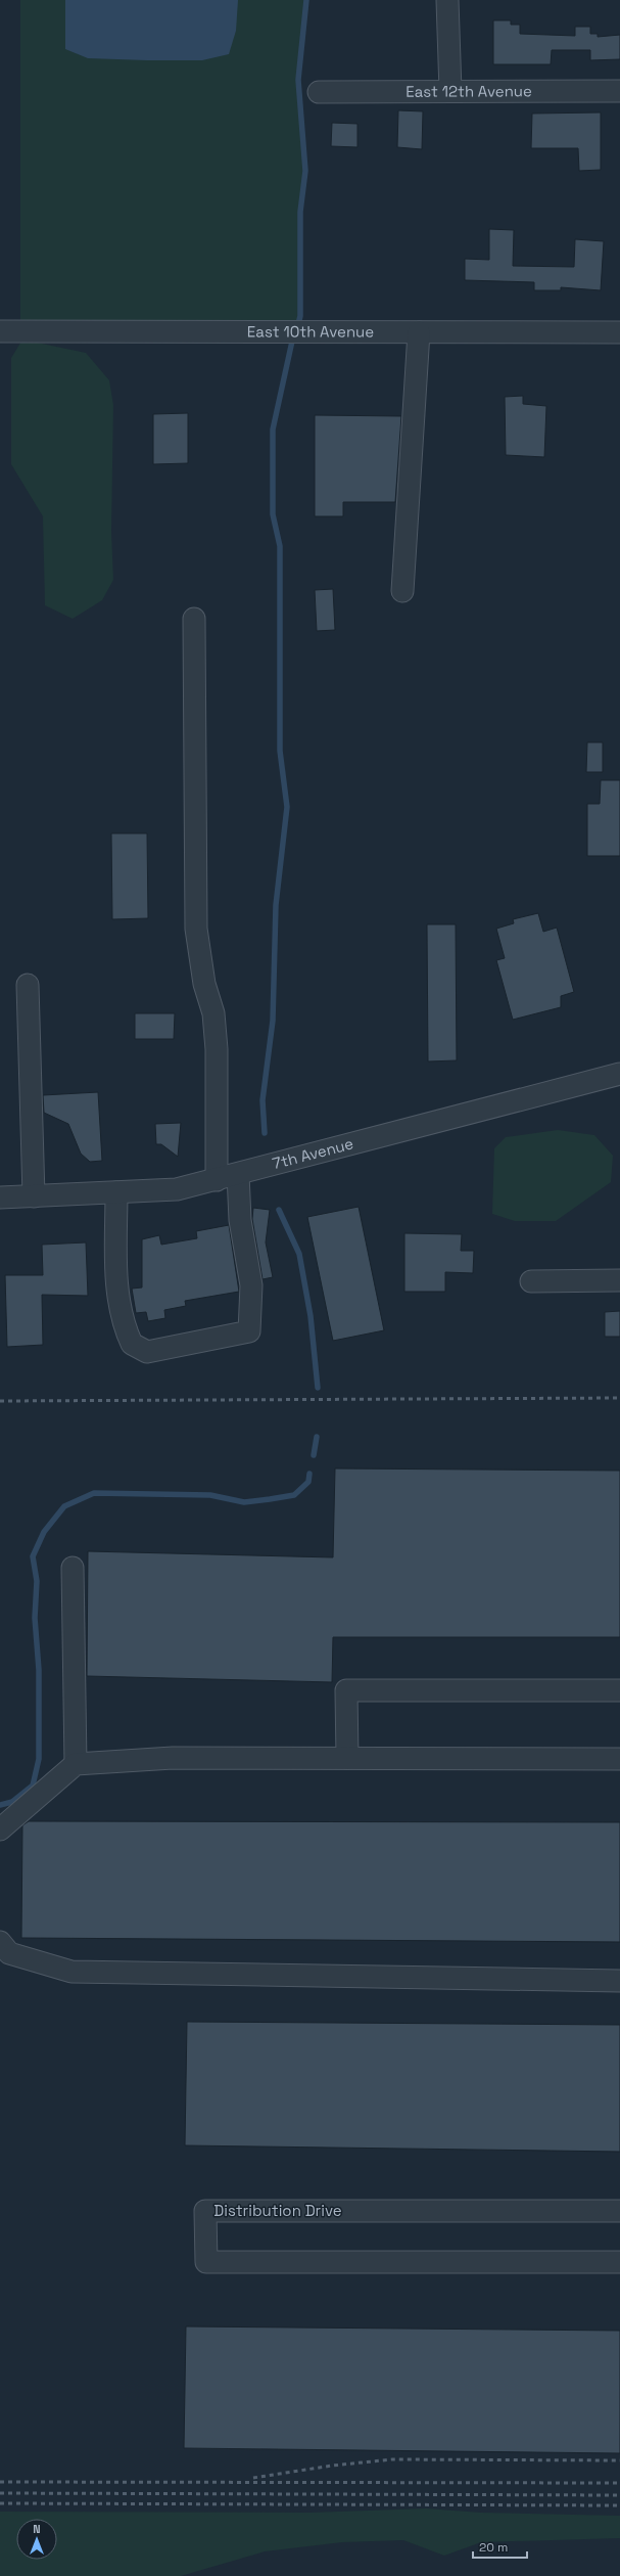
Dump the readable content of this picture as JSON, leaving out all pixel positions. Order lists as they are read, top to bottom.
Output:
{
  "streets": {
    "street": [
      "East 12th Avenue",
      "East 10th Avenue",
      "7th Avenue",
      "Distribution Drive"
    ]
  },
  "scale_bar": "20 m",
  "north": "top"
}
